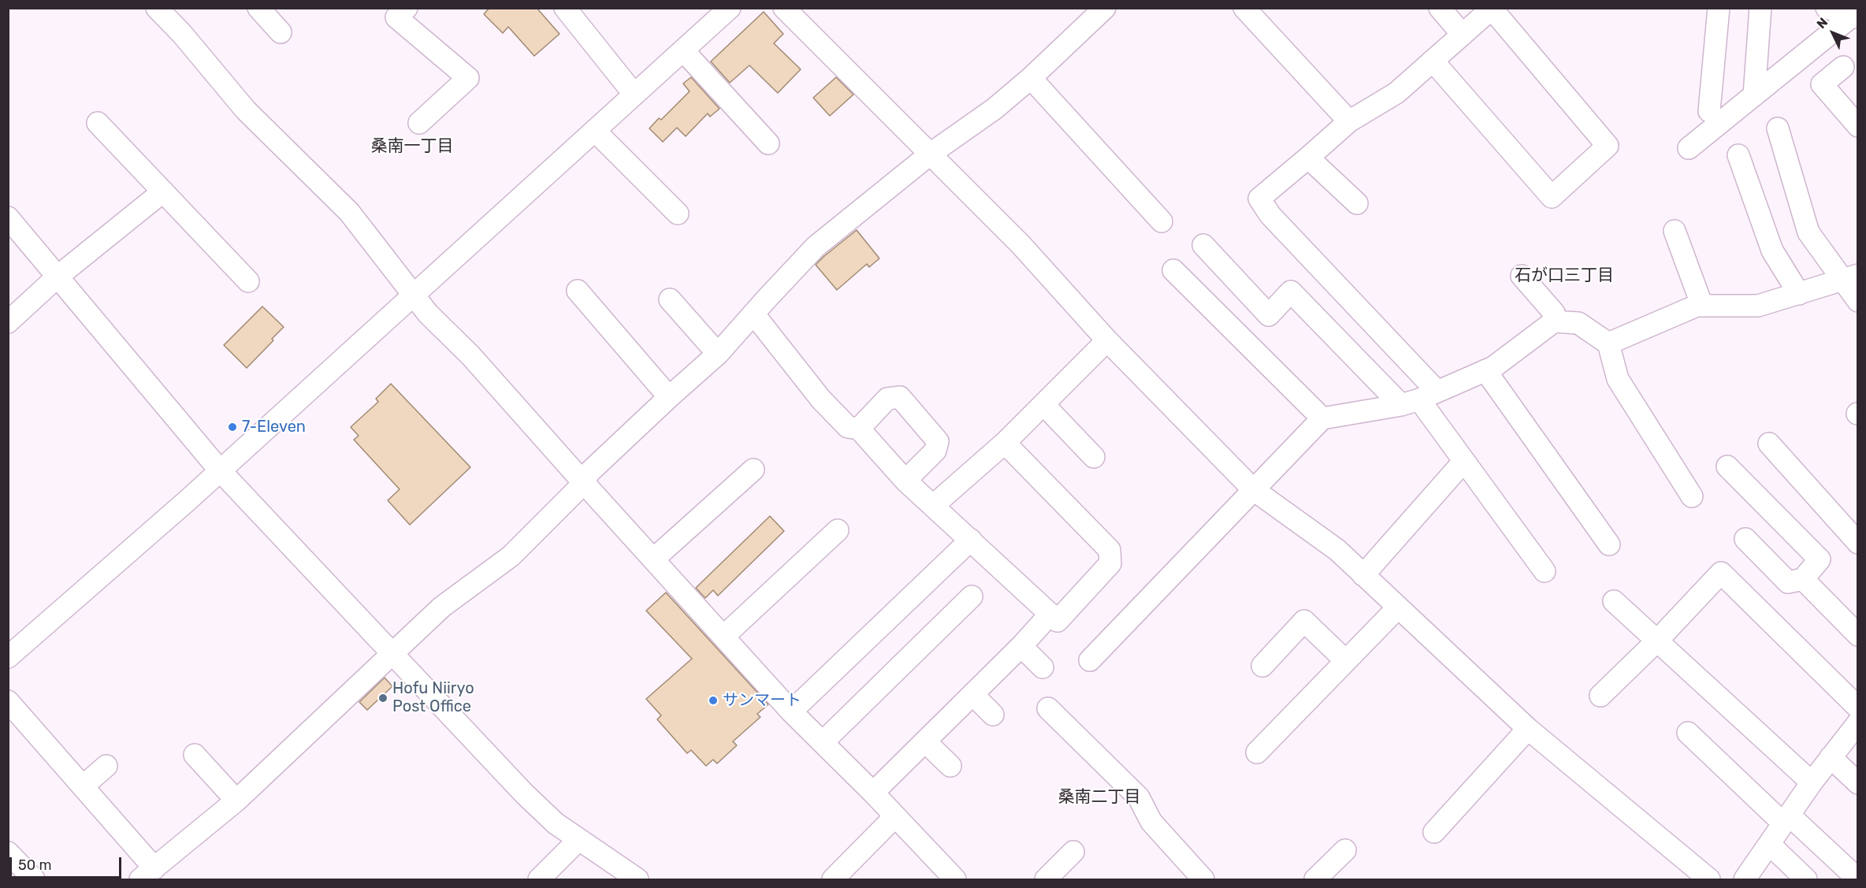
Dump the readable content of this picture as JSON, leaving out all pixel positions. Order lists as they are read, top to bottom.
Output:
{
  "districts": ["桑南一丁目", "石が口三丁目", "桑南二丁目"],
  "places": ["7-Eleven", "Hofu Niiryo Post Office", "サンマート"],
  "scale_bar": "50 m",
  "north": "top left"
}
